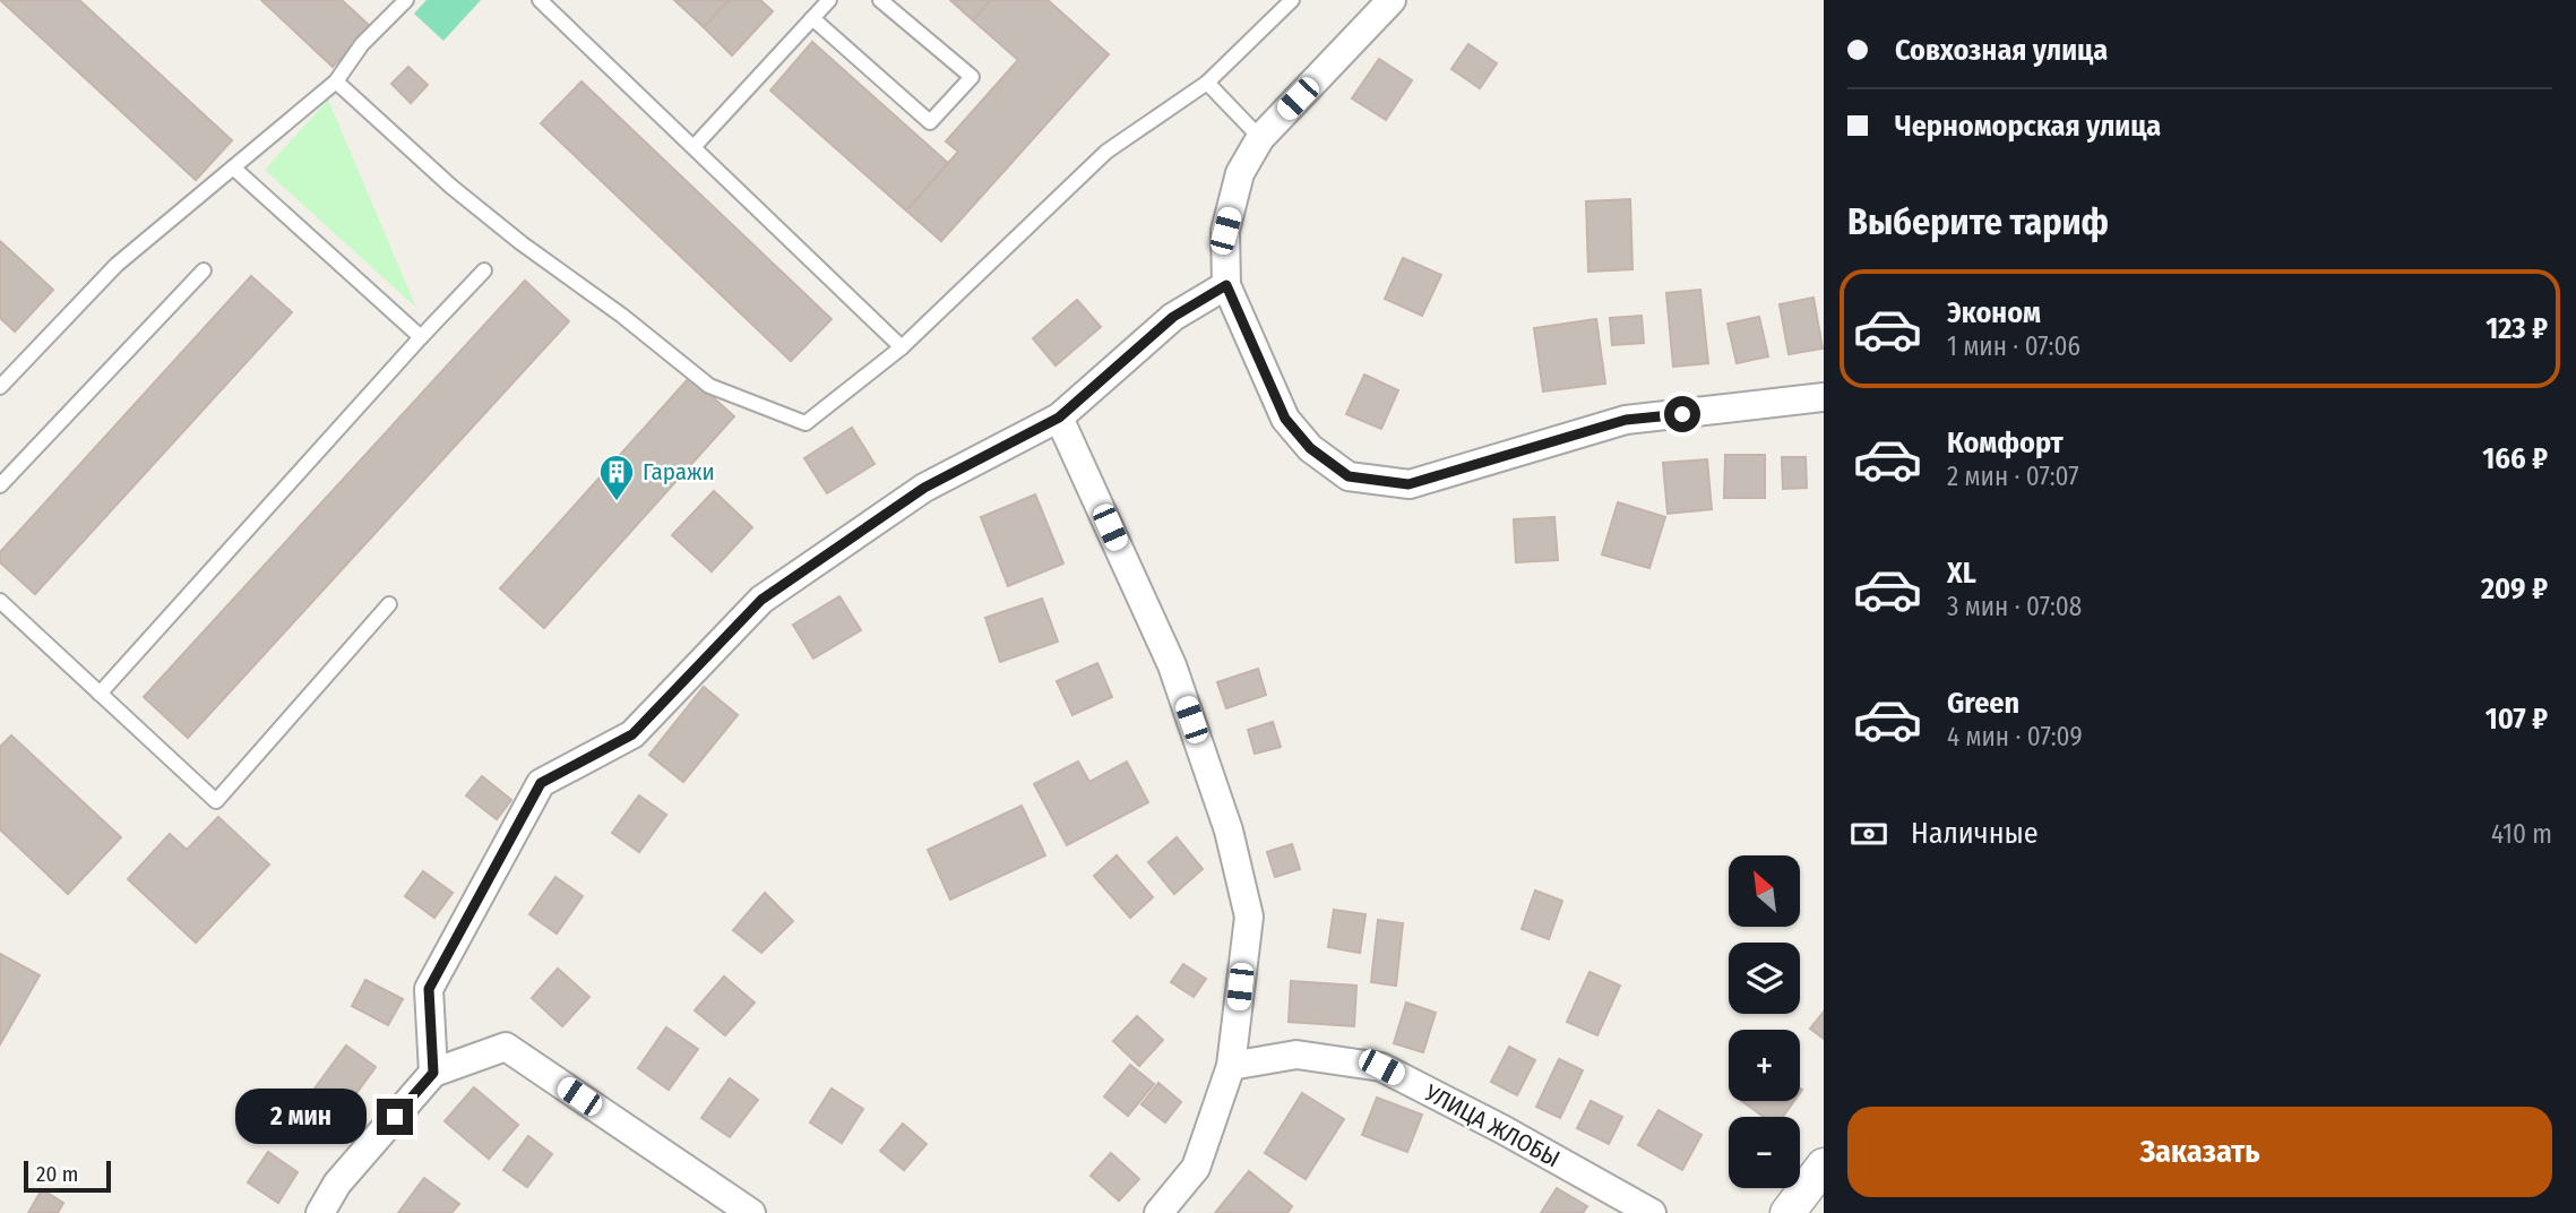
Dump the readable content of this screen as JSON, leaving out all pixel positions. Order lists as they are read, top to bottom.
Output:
{
  "streets": {
    "street": ["УЛИЦА ЖЛОБЫ"]
  },
  "places": {
    "building": ["Гаражи"]
  },
  "scale_bar": "20 m",
  "north": "top left",
  "page": {
    "banner": ["Совхозная улица", "Черноморская улица"],
    "heading": "Выберите тариф",
    "list": [
      {
        "name": "Эконом",
        "note": "1 мин · 07:06",
        "value": "123 ₽"
      },
      {
        "name": "Комфорт",
        "note": "2 мин · 07:07",
        "value": "166 ₽"
      },
      {
        "name": "XL",
        "note": "3 мин · 07:08",
        "value": "209 ₽"
      },
      {
        "name": "Green",
        "note": "4 мин · 07:09",
        "value": "107 ₽"
      }
    ],
    "pay": ["Наличные", "410 m"],
    "map_buttons": ["+", "−"],
    "bubble": "2 мин",
    "buttons": "Заказать",
    "scale": "20 m"
  }
}
